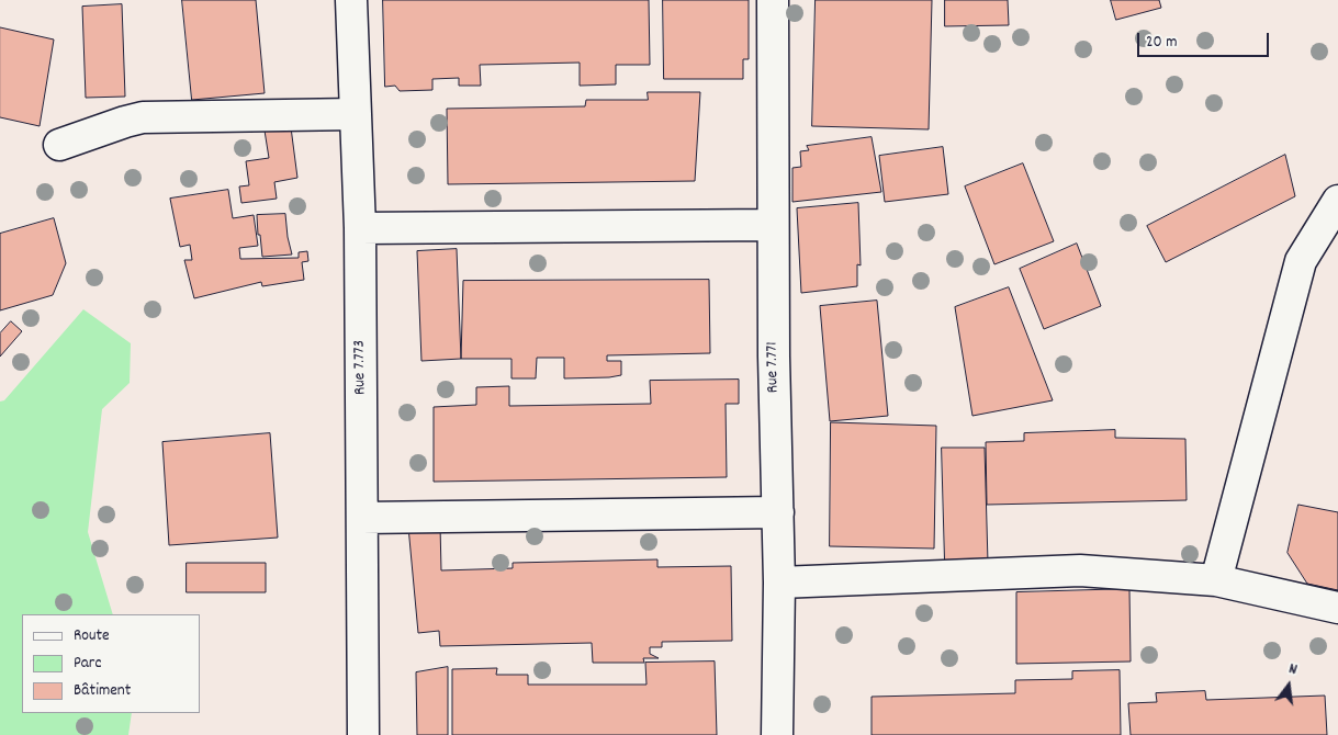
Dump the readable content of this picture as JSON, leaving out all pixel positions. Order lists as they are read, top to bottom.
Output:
{
  "streets": {
    "street": ["Rue 7.773", "Rue 7.771"]
  },
  "legend": ["Route", "Parc", "Bâtiment"],
  "scale_bar": "20 m",
  "north": "top"
}
